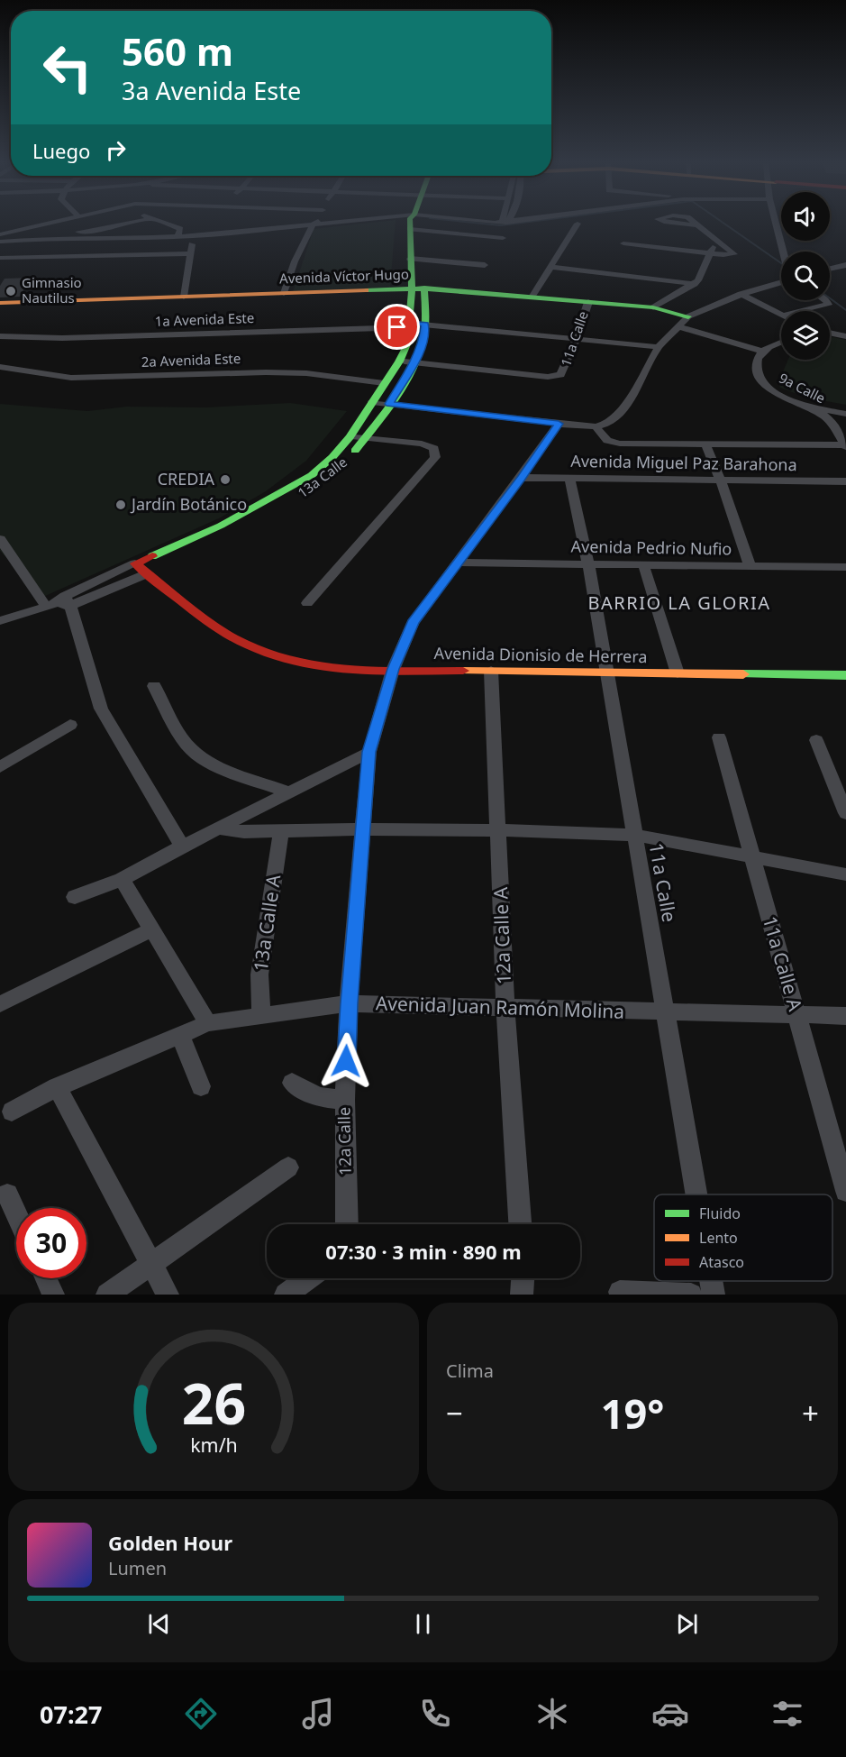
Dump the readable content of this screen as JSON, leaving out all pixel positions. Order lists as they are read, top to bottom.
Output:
{
  "streets": {
    "street": [
      "Avenida Víctor Hugo",
      "1a Avenida Este",
      "11a Calle",
      "2a Avenida Este",
      "9a Calle",
      "Avenida Miguel Paz Barahona",
      "13a Calle",
      "Avenida Pedrio Nufio",
      "Avenida Dionisio de Herrera",
      "13a Calle A",
      "12a Calle A",
      "11a Calle A",
      "Avenida Juan Ramón Molina",
      "12a Calle"
    ]
  },
  "crossings": [
    ["Avenida Víctor Hugo", "11a Calle"],
    ["Avenida Víctor Hugo", "13a Calle"],
    ["1a Avenida Este", "11a Calle"],
    ["1a Avenida Este", "13a Calle"],
    ["11a Calle", "Avenida Miguel Paz Barahona"],
    ["11a Calle", "13a Calle"],
    ["11a Calle", "Avenida Pedrio Nufio"],
    ["11a Calle", "Avenida Dionisio de Herrera"],
    ["11a Calle", "Avenida Juan Ramón Molina"],
    ["2a Avenida Este", "13a Calle"],
    ["Avenida Miguel Paz Barahona", "12a Calle"],
    ["13a Calle", "Avenida Dionisio de Herrera"],
    ["Avenida Pedrio Nufio", "12a Calle"],
    ["Avenida Dionisio de Herrera", "12a Calle A"],
    ["Avenida Dionisio de Herrera", "12a Calle"],
    ["13a Calle A", "Avenida Juan Ramón Molina"],
    ["12a Calle A", "Avenida Juan Ramón Molina"],
    ["11a Calle A", "Avenida Juan Ramón Molina"],
    ["Avenida Juan Ramón Molina", "12a Calle"]
  ],
  "districts": ["BARRIO LA GLORIA"],
  "places": ["Gimnasio Nautilus", "CREDIA", "Jardín Botánico"],
  "legend": ["Fluido", "Lento", "Atasco"],
  "page": {
    "turn": ["560 m", "3a Avenida Este"],
    "then": "Luego",
    "limit": "30",
    "trip": "07:30 · 3 min · 890 m",
    "tile": "Clima",
    "heat": ["−", "19°", "+"],
    "song": ["Golden Hour", "Lumen"],
    "tabs": "07:27",
    "gauge": ["26", "km/h"]
  }
}
